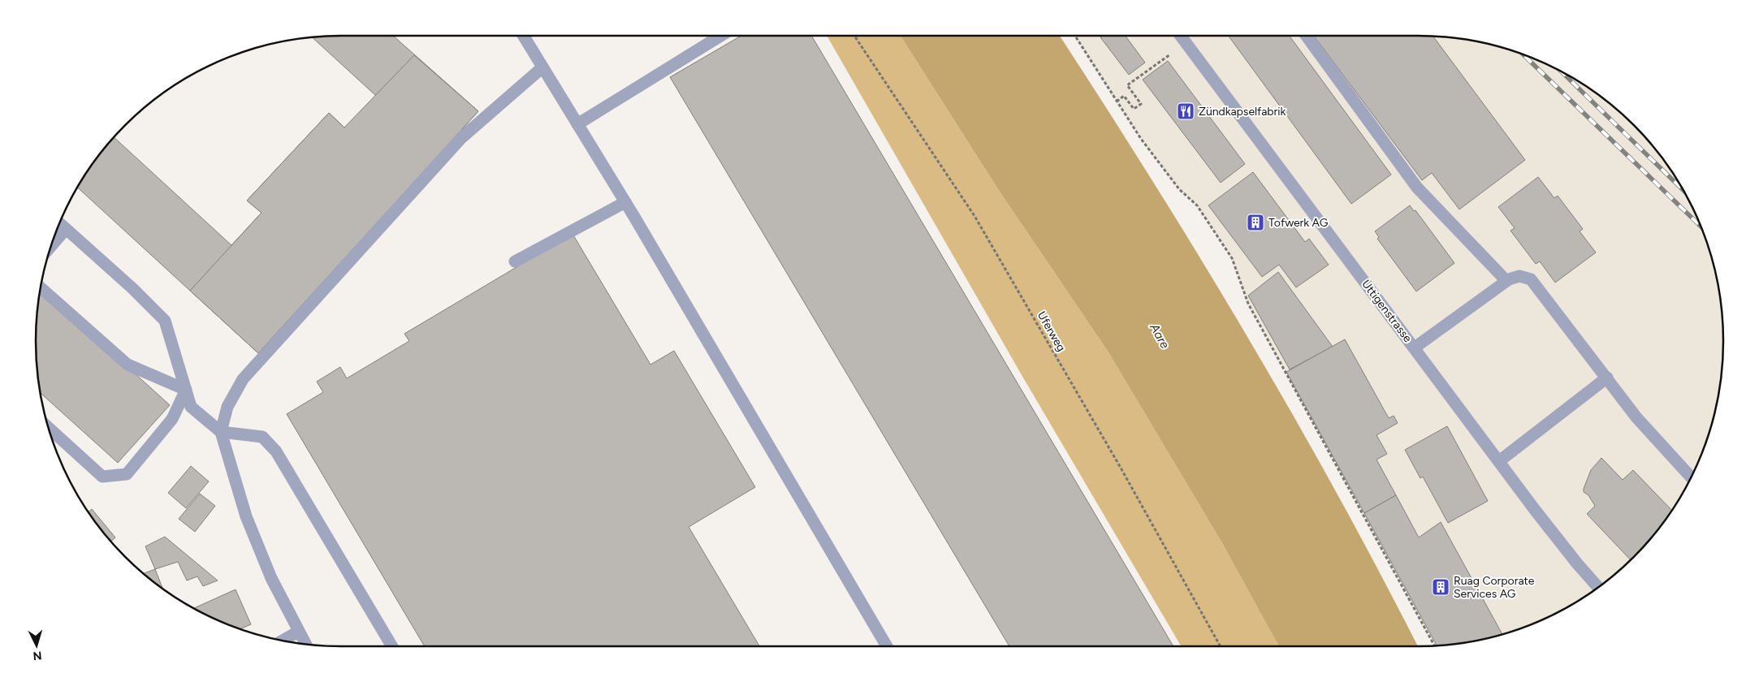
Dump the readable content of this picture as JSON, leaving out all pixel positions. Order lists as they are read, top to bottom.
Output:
{
  "streets": {
    "street": ["Uttigenstrasse"],
    "path": ["Uferweg"]
  },
  "water": ["Aare"],
  "places": {
    "restaurant": ["Zündkapselfabrik"],
    "building": ["Tofwerk AG", "Ruag Corporate Services AG"]
  },
  "north": "bottom"
}
